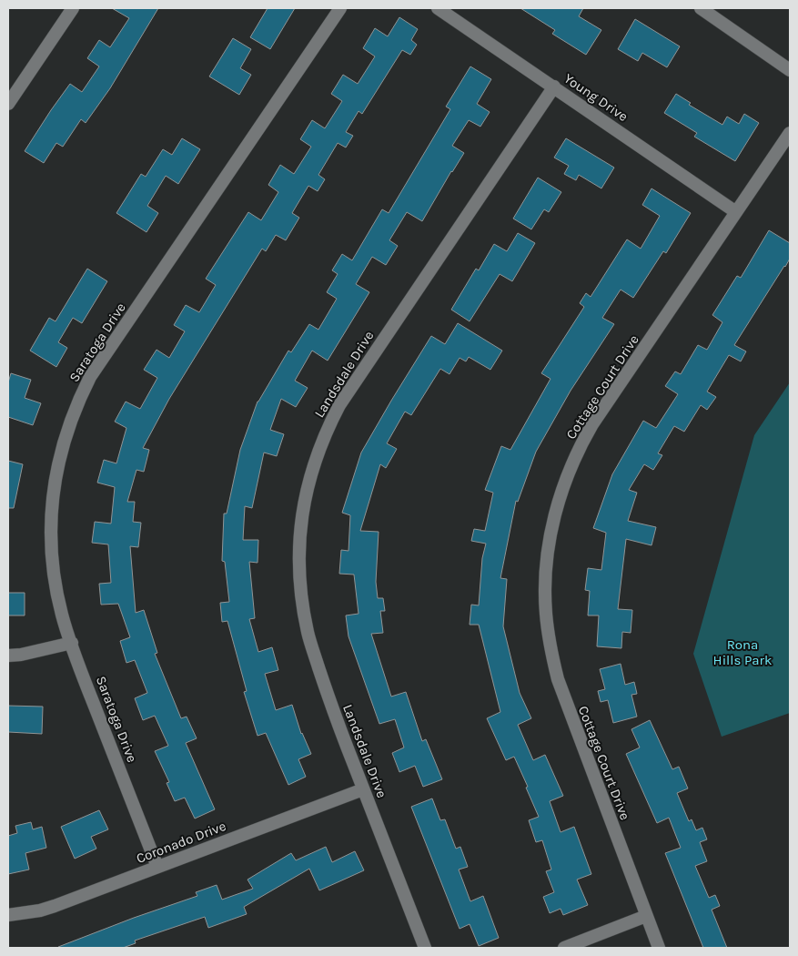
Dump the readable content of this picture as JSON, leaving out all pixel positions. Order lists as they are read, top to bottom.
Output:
{
  "streets": {
    "street": [
      "Young Drive",
      "Saratoga Drive",
      "Landsdale Drive",
      "Cottage Court Drive",
      "Coronado Drive"
    ]
  },
  "crossings": [
    ["Young Drive", "Landsdale Drive"],
    ["Young Drive", "Cottage Court Drive"],
    ["Saratoga Drive", "Coronado Drive"],
    ["Landsdale Drive", "Coronado Drive"]
  ],
  "parks": ["Rona Hills Park"]
}
